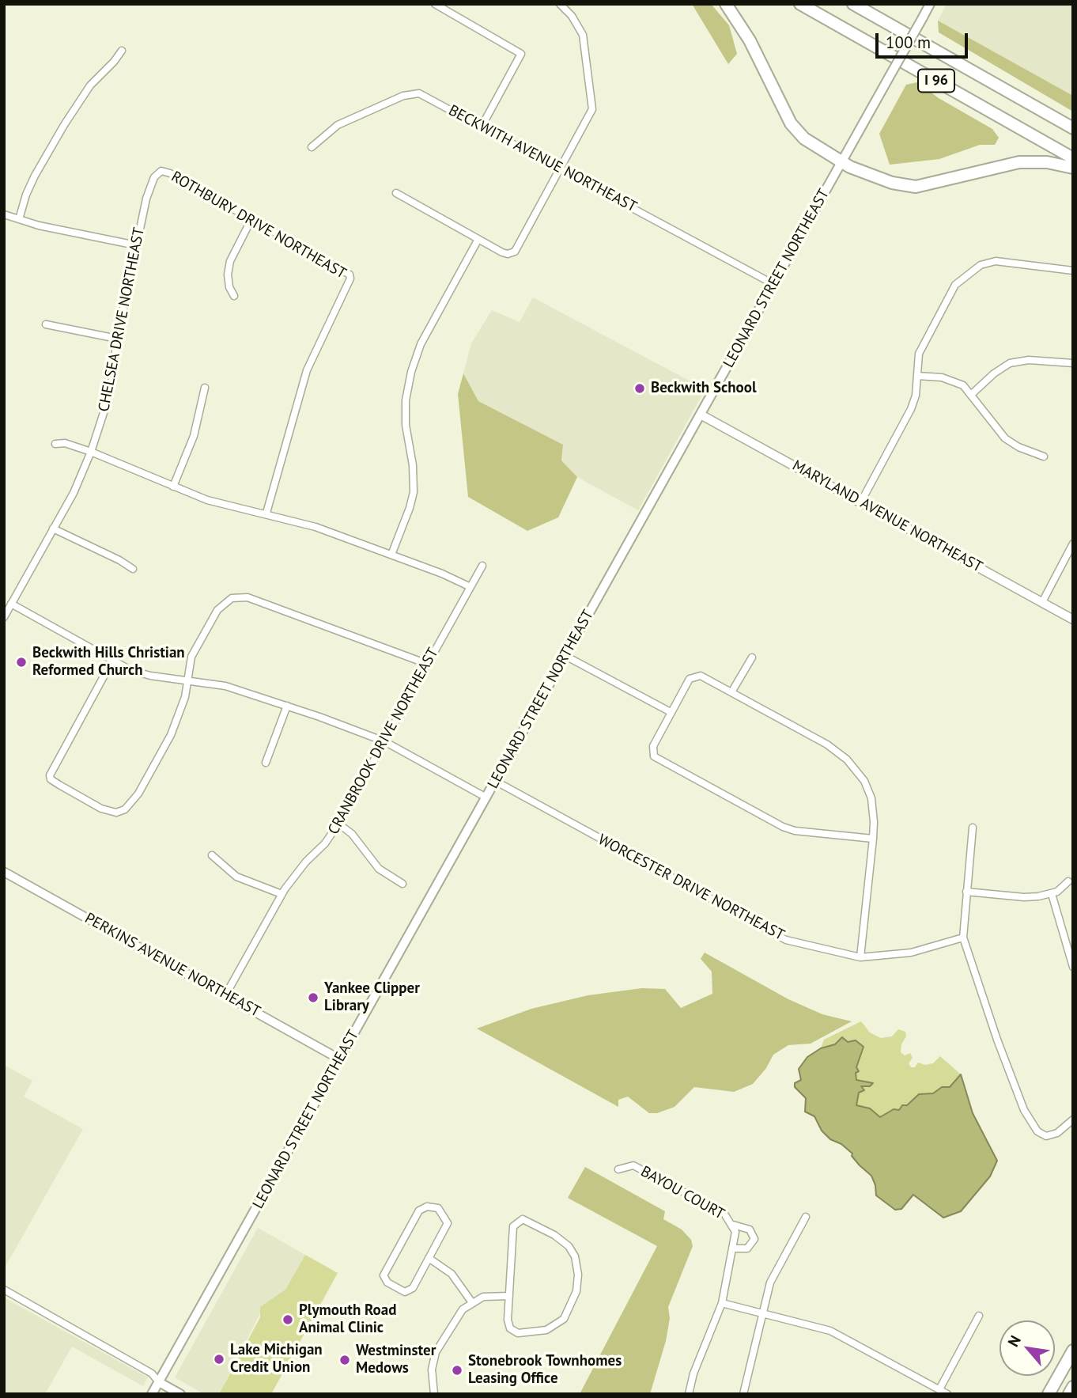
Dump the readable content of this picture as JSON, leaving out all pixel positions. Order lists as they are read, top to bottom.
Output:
{
  "streets": {
    "highway": ["I 96"],
    "main road": ["LEONARD STREET NORTHEAST"],
    "street": [
      "BECKWITH AVENUE NORTHEAST",
      "ROTHBURY DRIVE NORTHEAST",
      "CHELSEA DRIVE NORTHEAST",
      "MARYLAND AVENUE NORTHEAST",
      "CRANBROOK DRIVE NORTHEAST",
      "WORCESTER DRIVE NORTHEAST",
      "PERKINS AVENUE NORTHEAST",
      "BAYOU COURT"
    ]
  },
  "crossings": [
    ["BECKWITH AVENUE NORTHEAST", "LEONARD STREET NORTHEAST"],
    ["ROTHBURY DRIVE NORTHEAST", "CHELSEA DRIVE NORTHEAST"],
    ["LEONARD STREET NORTHEAST", "MARYLAND AVENUE NORTHEAST"],
    ["LEONARD STREET NORTHEAST", "WORCESTER DRIVE NORTHEAST"],
    ["LEONARD STREET NORTHEAST", "PERKINS AVENUE NORTHEAST"],
    ["CRANBROOK DRIVE NORTHEAST", "PERKINS AVENUE NORTHEAST"]
  ],
  "places": [
    "Beckwith School",
    "Beckwith Hills Christian Reformed Church",
    "Yankee Clipper Library",
    "Plymouth Road Animal Clinic",
    "Lake Michigan Credit Union",
    "Westminster Medows",
    "Stonebrook Townhomes Leasing Office"
  ],
  "scale_bar": "100 m",
  "north": "top left"
}
